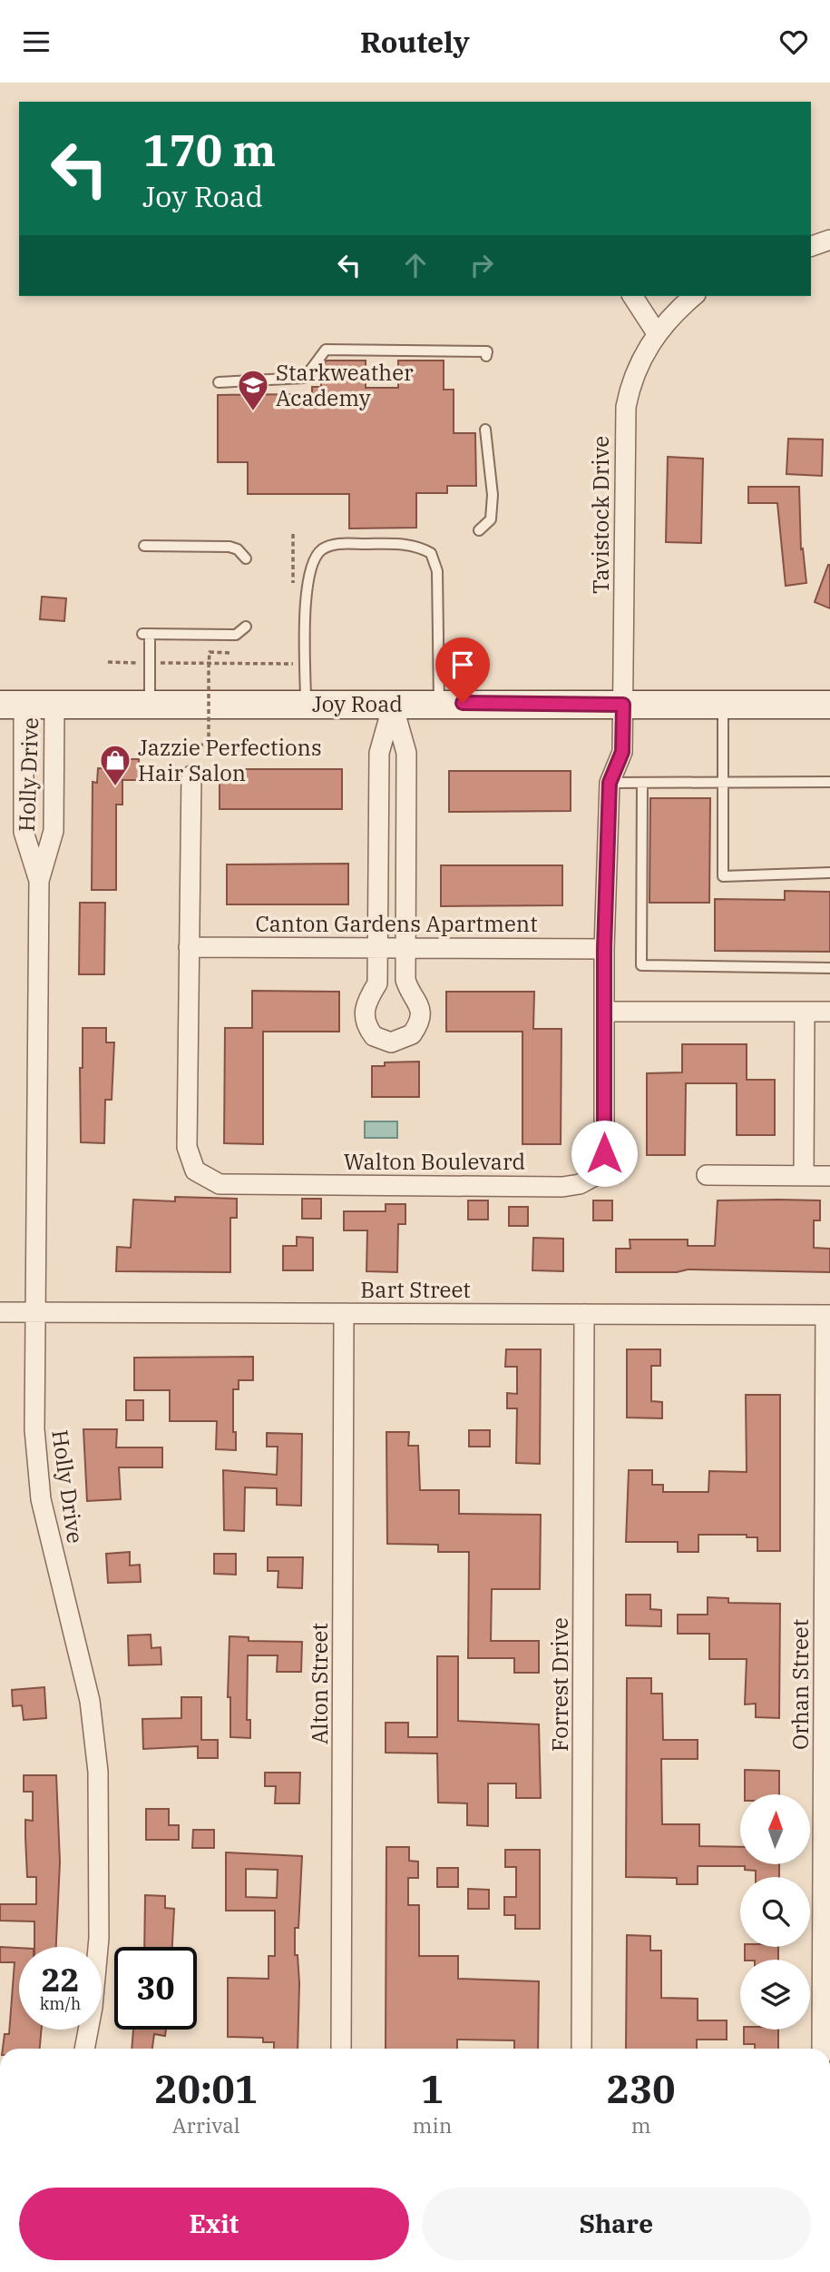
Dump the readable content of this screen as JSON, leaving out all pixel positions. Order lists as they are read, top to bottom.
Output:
{
  "streets": {
    "street": [
      "Tavistock Drive",
      "Joy Road",
      "Holly Drive",
      "Canton Gardens Apartment",
      "Walton Boulevard",
      "Bart Street",
      "Alton Street",
      "Forrest Drive",
      "Orhan Street"
    ]
  },
  "crossings": [
    ["Tavistock Drive", "Joy Road"],
    ["Tavistock Drive", "Walton Boulevard"],
    ["Joy Road", "Holly Drive"],
    ["Joy Road", "Walton Boulevard"],
    ["Holly Drive", "Bart Street"],
    ["Canton Gardens Apartment", "Walton Boulevard"],
    ["Bart Street", "Alton Street"],
    ["Bart Street", "Forrest Drive"],
    ["Bart Street", "Orhan Street"]
  ],
  "places": {
    "school or university": ["Starkweather Academy"],
    "shop": ["Jazzie Perfections Hair Salon"]
  },
  "north": "top",
  "page": {
    "header": "Routely",
    "turn": ["170 m", "Joy Road"],
    "speed": "22 km/h",
    "limit": "30",
    "eta": [
      "20:01",
      "Arrival",
      "1",
      "min",
      "230",
      "m"
    ],
    "buttons": ["Exit", "Share"]
  }
}
